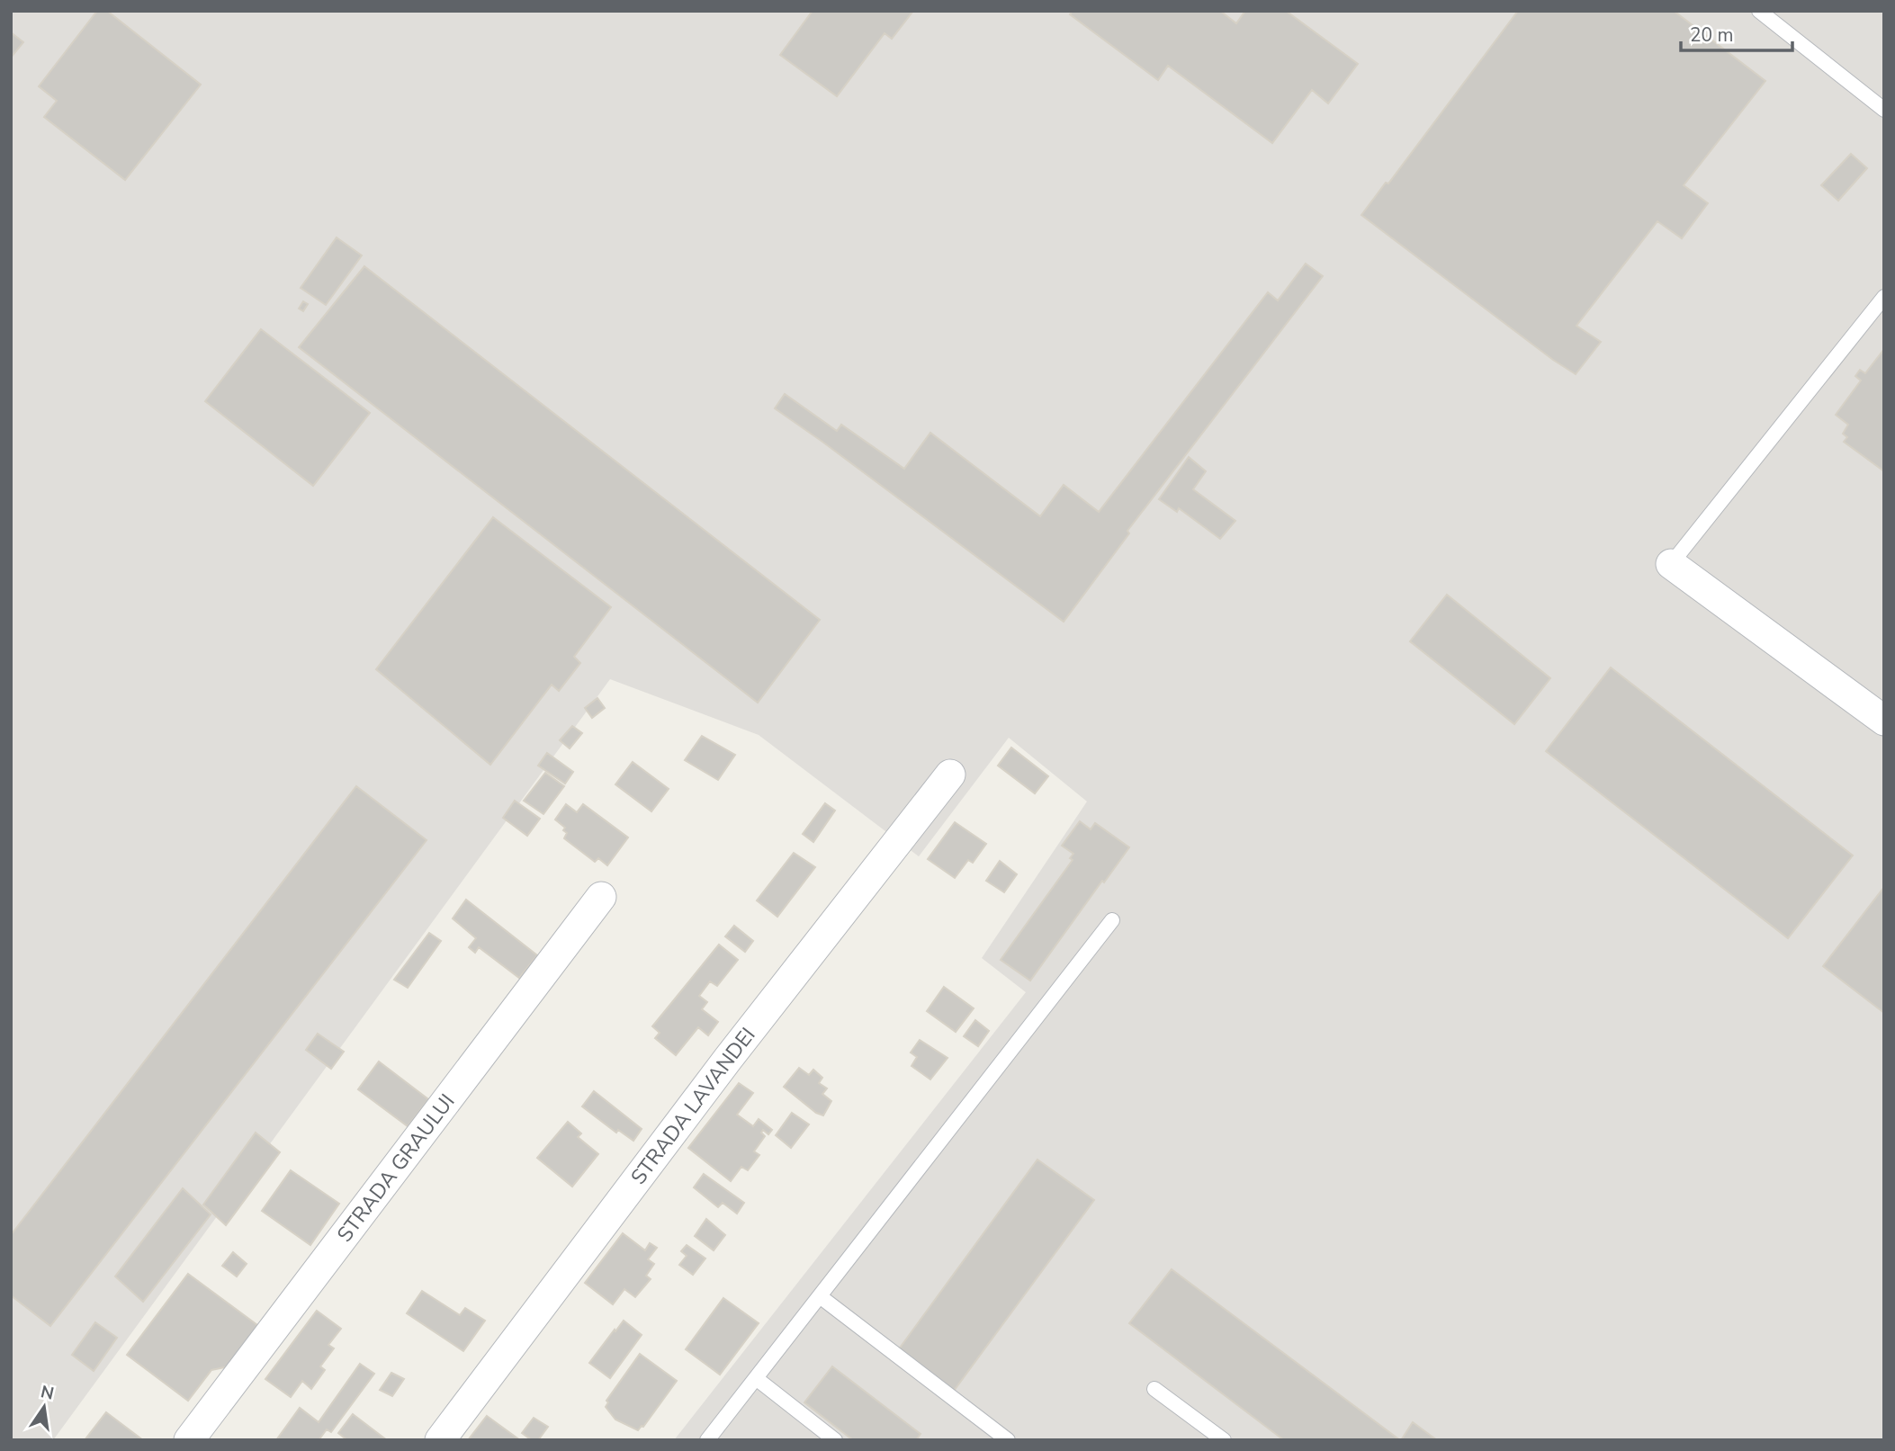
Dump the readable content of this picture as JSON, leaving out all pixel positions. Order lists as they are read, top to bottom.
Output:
{
  "streets": {
    "street": ["STRADA LAVANDEI", "STRADA GRAULUI"]
  },
  "scale_bar": "20 m",
  "north": "top"
}
